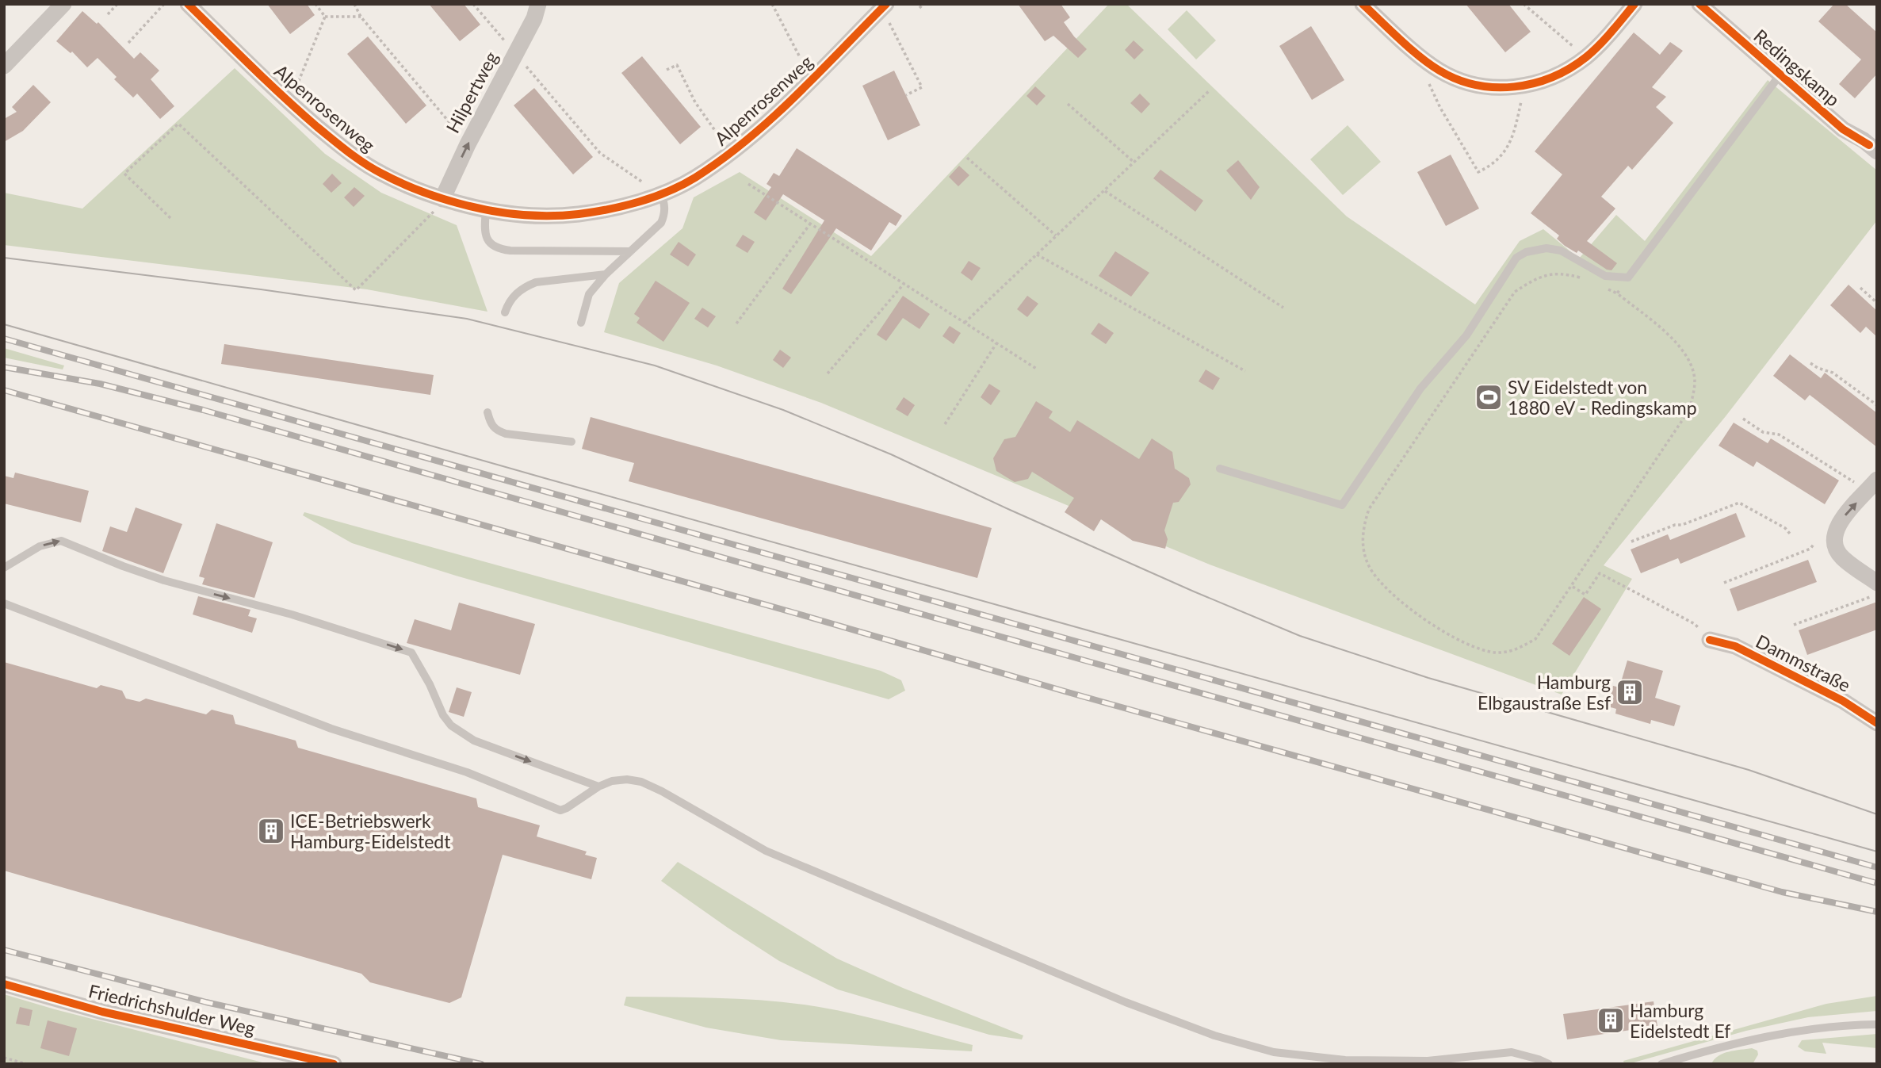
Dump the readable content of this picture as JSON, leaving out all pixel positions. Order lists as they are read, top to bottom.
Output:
{
  "streets": {
    "street": [
      "Redingskamp",
      "Hilpertweg",
      "Alpenrosenweg",
      "Dammstraße",
      "Friedrichshulder Weg"
    ]
  },
  "crossings": [
    ["Hilpertweg", "Alpenrosenweg"]
  ],
  "places": {
    "sports": ["SV Eidelstedt von 1880 eV - Redingskamp"],
    "building": ["Hamburg Elbgaustraße Esf", "ICE-Betriebswerk Hamburg-Eidelstedt", "Hamburg Eidelstedt Ef"]
  }
}
